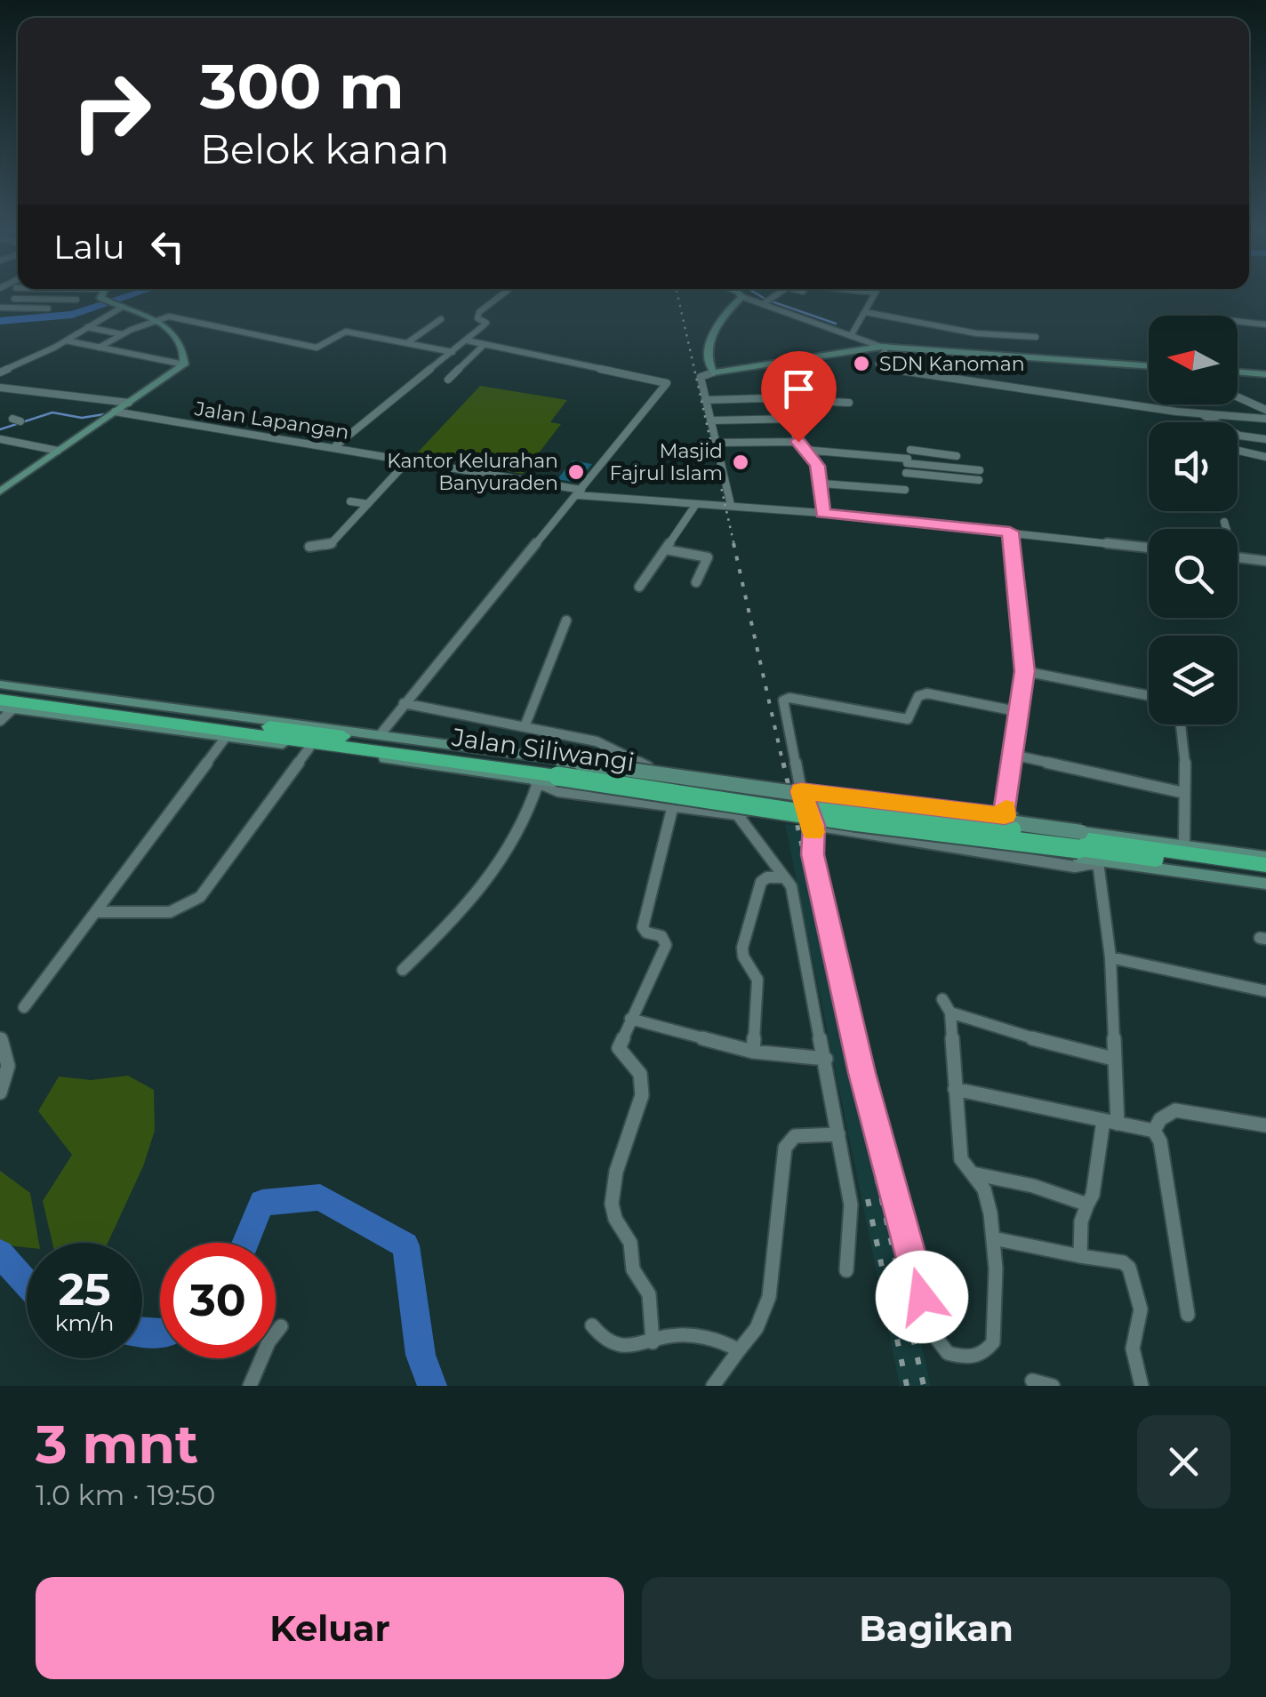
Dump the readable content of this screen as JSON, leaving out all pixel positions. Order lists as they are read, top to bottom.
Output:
{
  "streets": {
    "highway": ["Jalan Siliwangi"],
    "street": ["Jalan Lapangan"]
  },
  "places": ["SDN Kanoman", "Masjid Fajrul Islam", "Kantor Kelurahan Banyuraden"],
  "north": "left",
  "page": {
    "turn": ["300 m", "Belok kanan"],
    "then": "Lalu",
    "speed": "25 km/h",
    "limit": "30",
    "heading": ["3 mnt", "1.0 km · 19:50"],
    "buttons": ["Keluar", "Bagikan"]
  }
}
